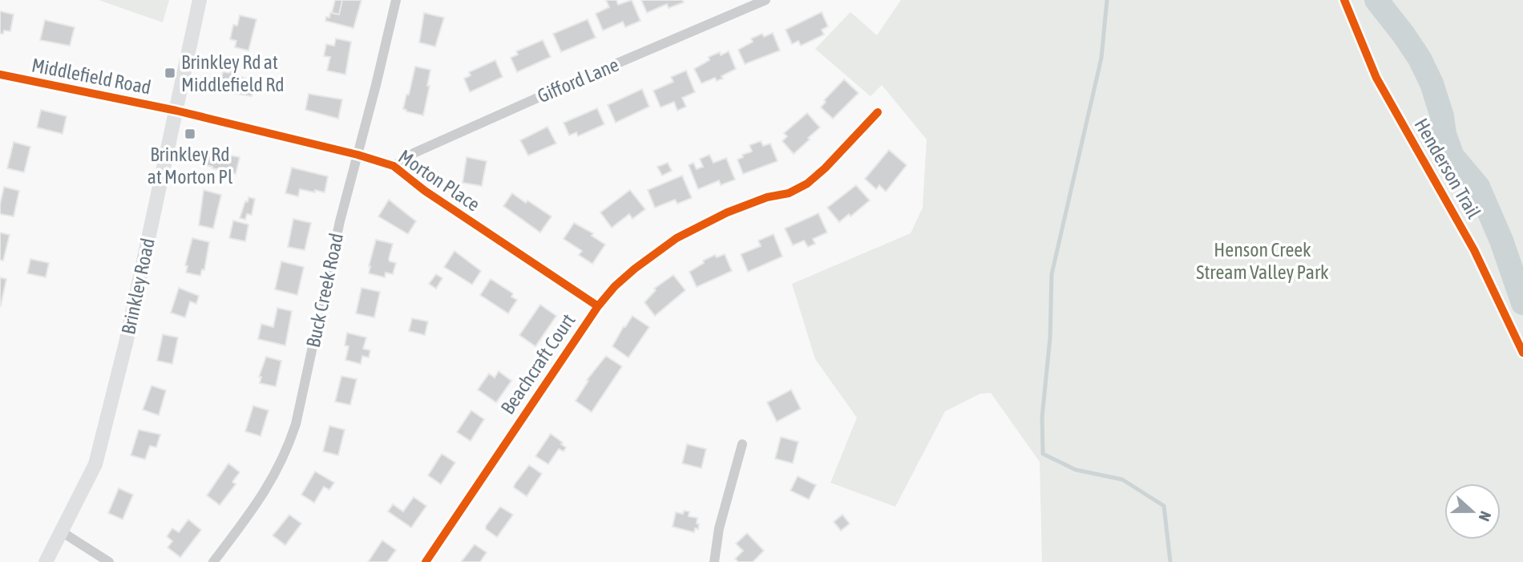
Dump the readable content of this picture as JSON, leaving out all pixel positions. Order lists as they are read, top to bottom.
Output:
{
  "streets": {
    "main road": ["Brinkley Road"],
    "street": [
      "Middlefield Road",
      "Gifford Lane",
      "Morton Place",
      "Buck Creek Road",
      "Beachcraft Court"
    ],
    "cycle path": ["Henderson Trail"]
  },
  "crossings": [
    ["Middlefield Road", "Morton Place"],
    ["Middlefield Road", "Brinkley Road"],
    ["Gifford Lane", "Morton Place"],
    ["Morton Place", "Brinkley Road"],
    ["Morton Place", "Buck Creek Road"],
    ["Morton Place", "Beachcraft Court"]
  ],
  "parks": ["Henson Creek Stream Valley Park"],
  "places": {
    "transit": ["Brinkley Rd at Middlefield Rd", "Brinkley Rd at Morton Pl"]
  },
  "north": "right"
}
